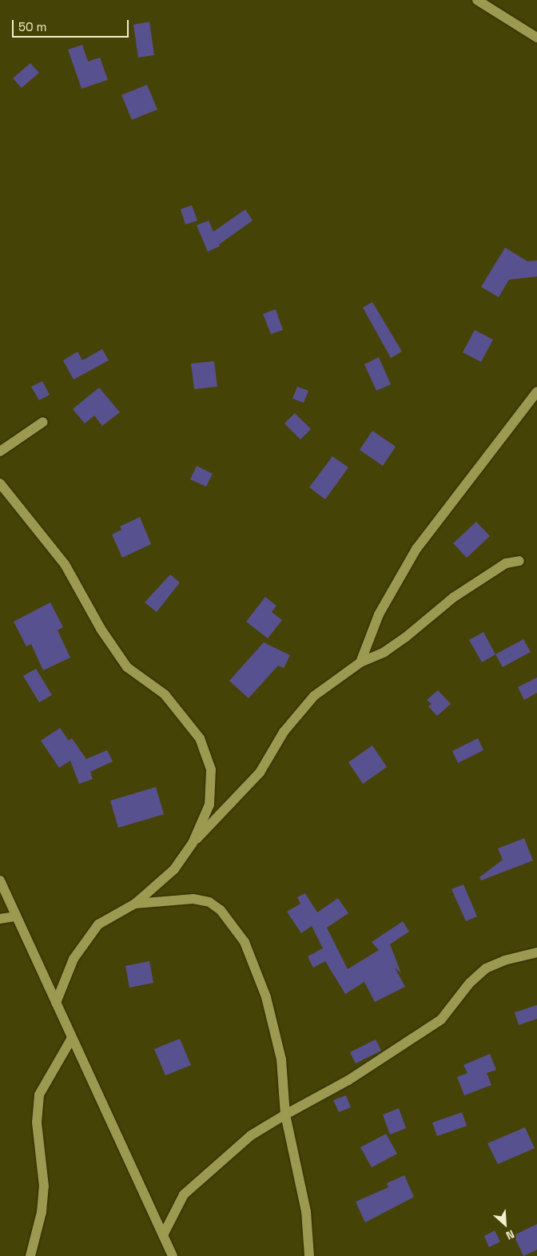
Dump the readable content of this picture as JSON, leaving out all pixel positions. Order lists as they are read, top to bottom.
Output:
{
  "scale_bar": "50 m",
  "north": "bottom right"
}
